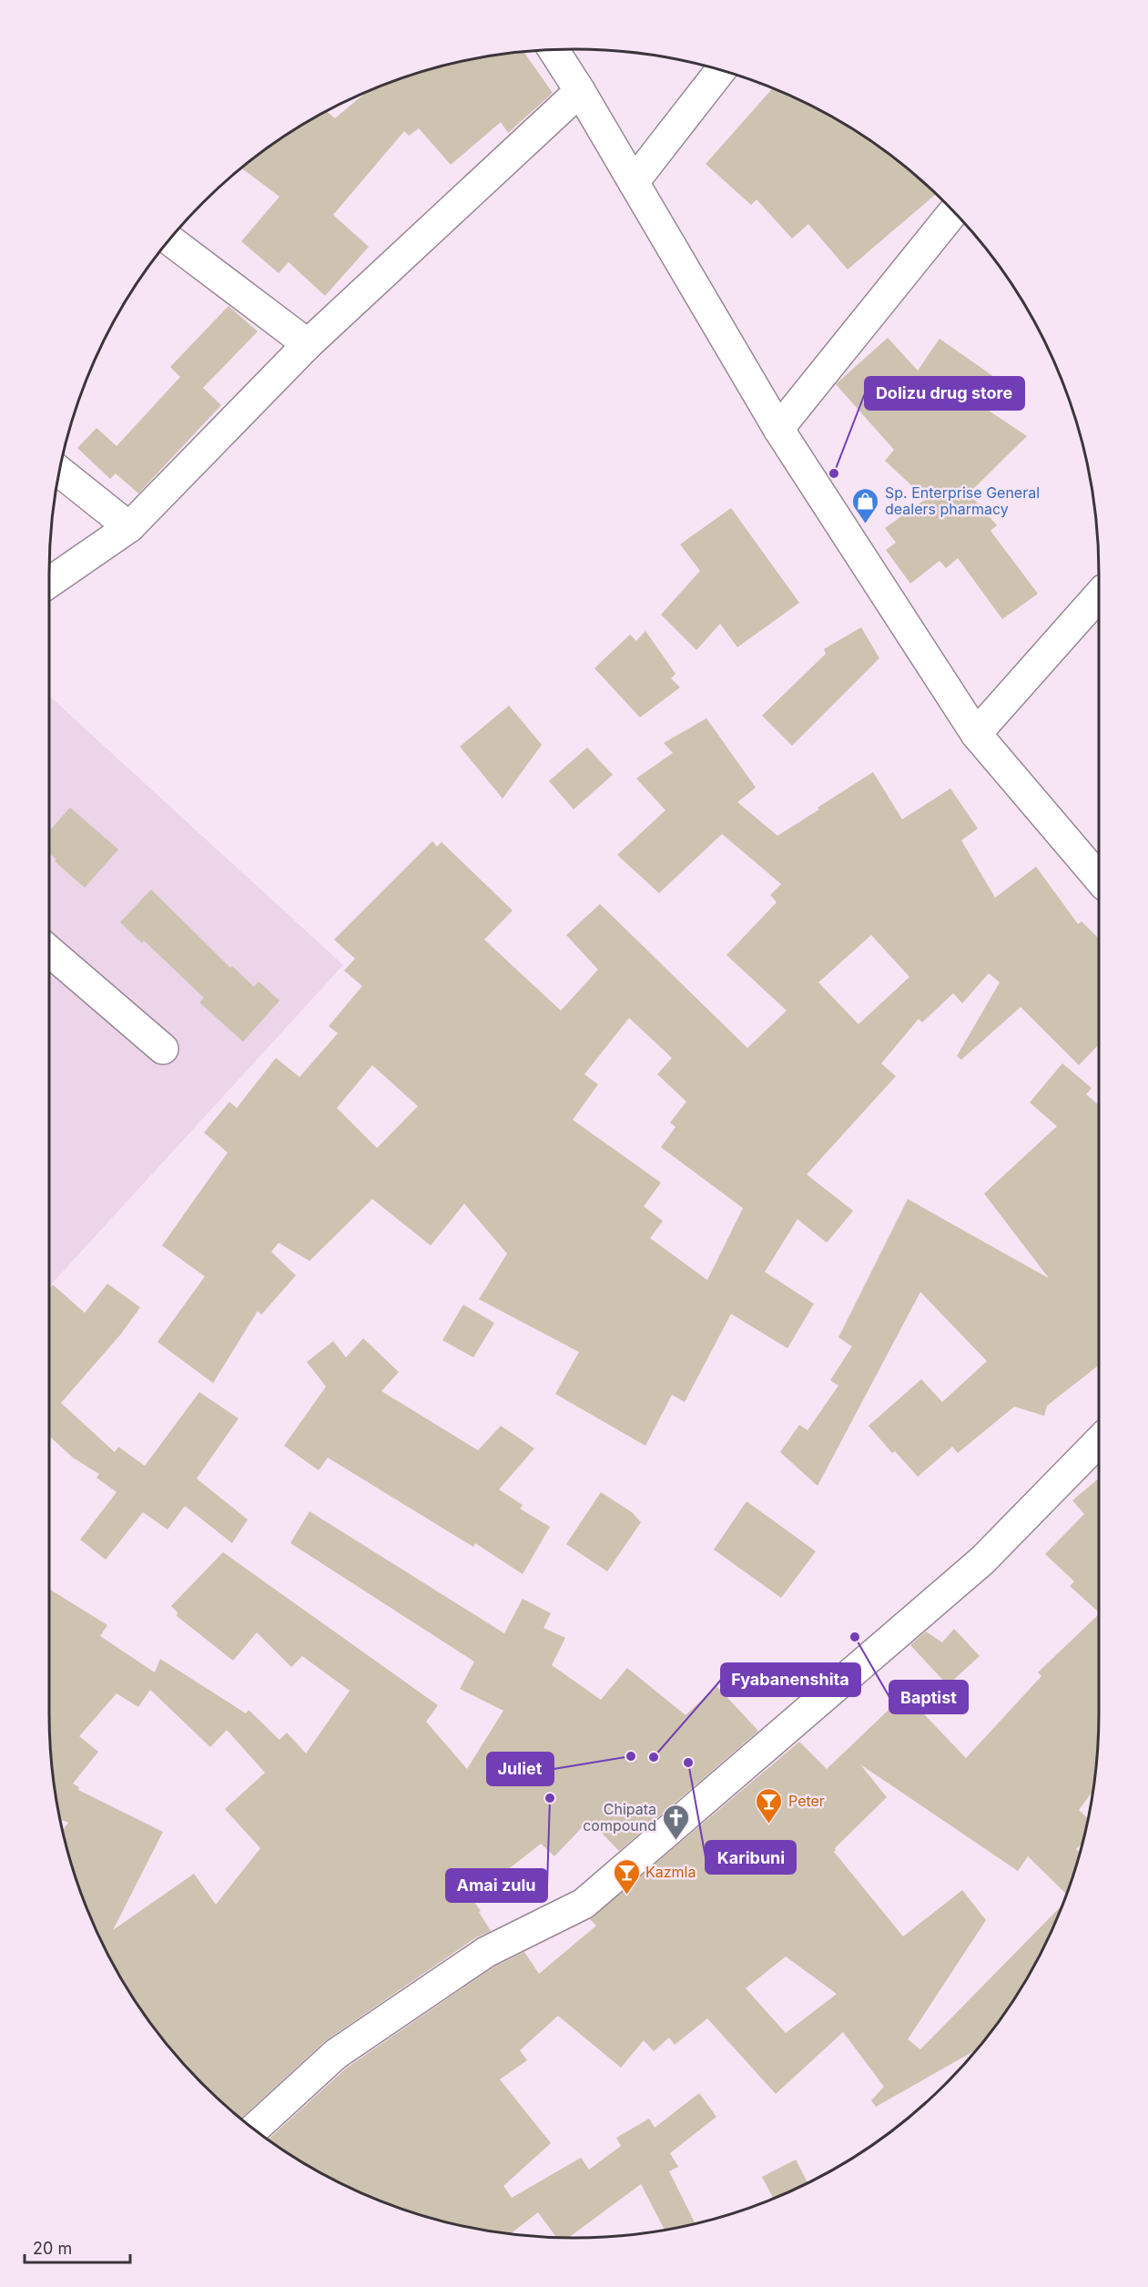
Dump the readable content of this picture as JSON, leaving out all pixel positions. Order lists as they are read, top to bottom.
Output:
{
  "places": {
    "other": [
      "Dolizu drug store",
      "Baptist",
      "Juliet",
      "Fyabanenshita",
      "Karibuni",
      "Amai zulu"
    ],
    "shop": ["Sp. Enterprise General dealers pharmacy"],
    "bar": ["Peter", "Kazmla"],
    "church": ["Chipata compound"]
  },
  "scale_bar": "20 m"
}
